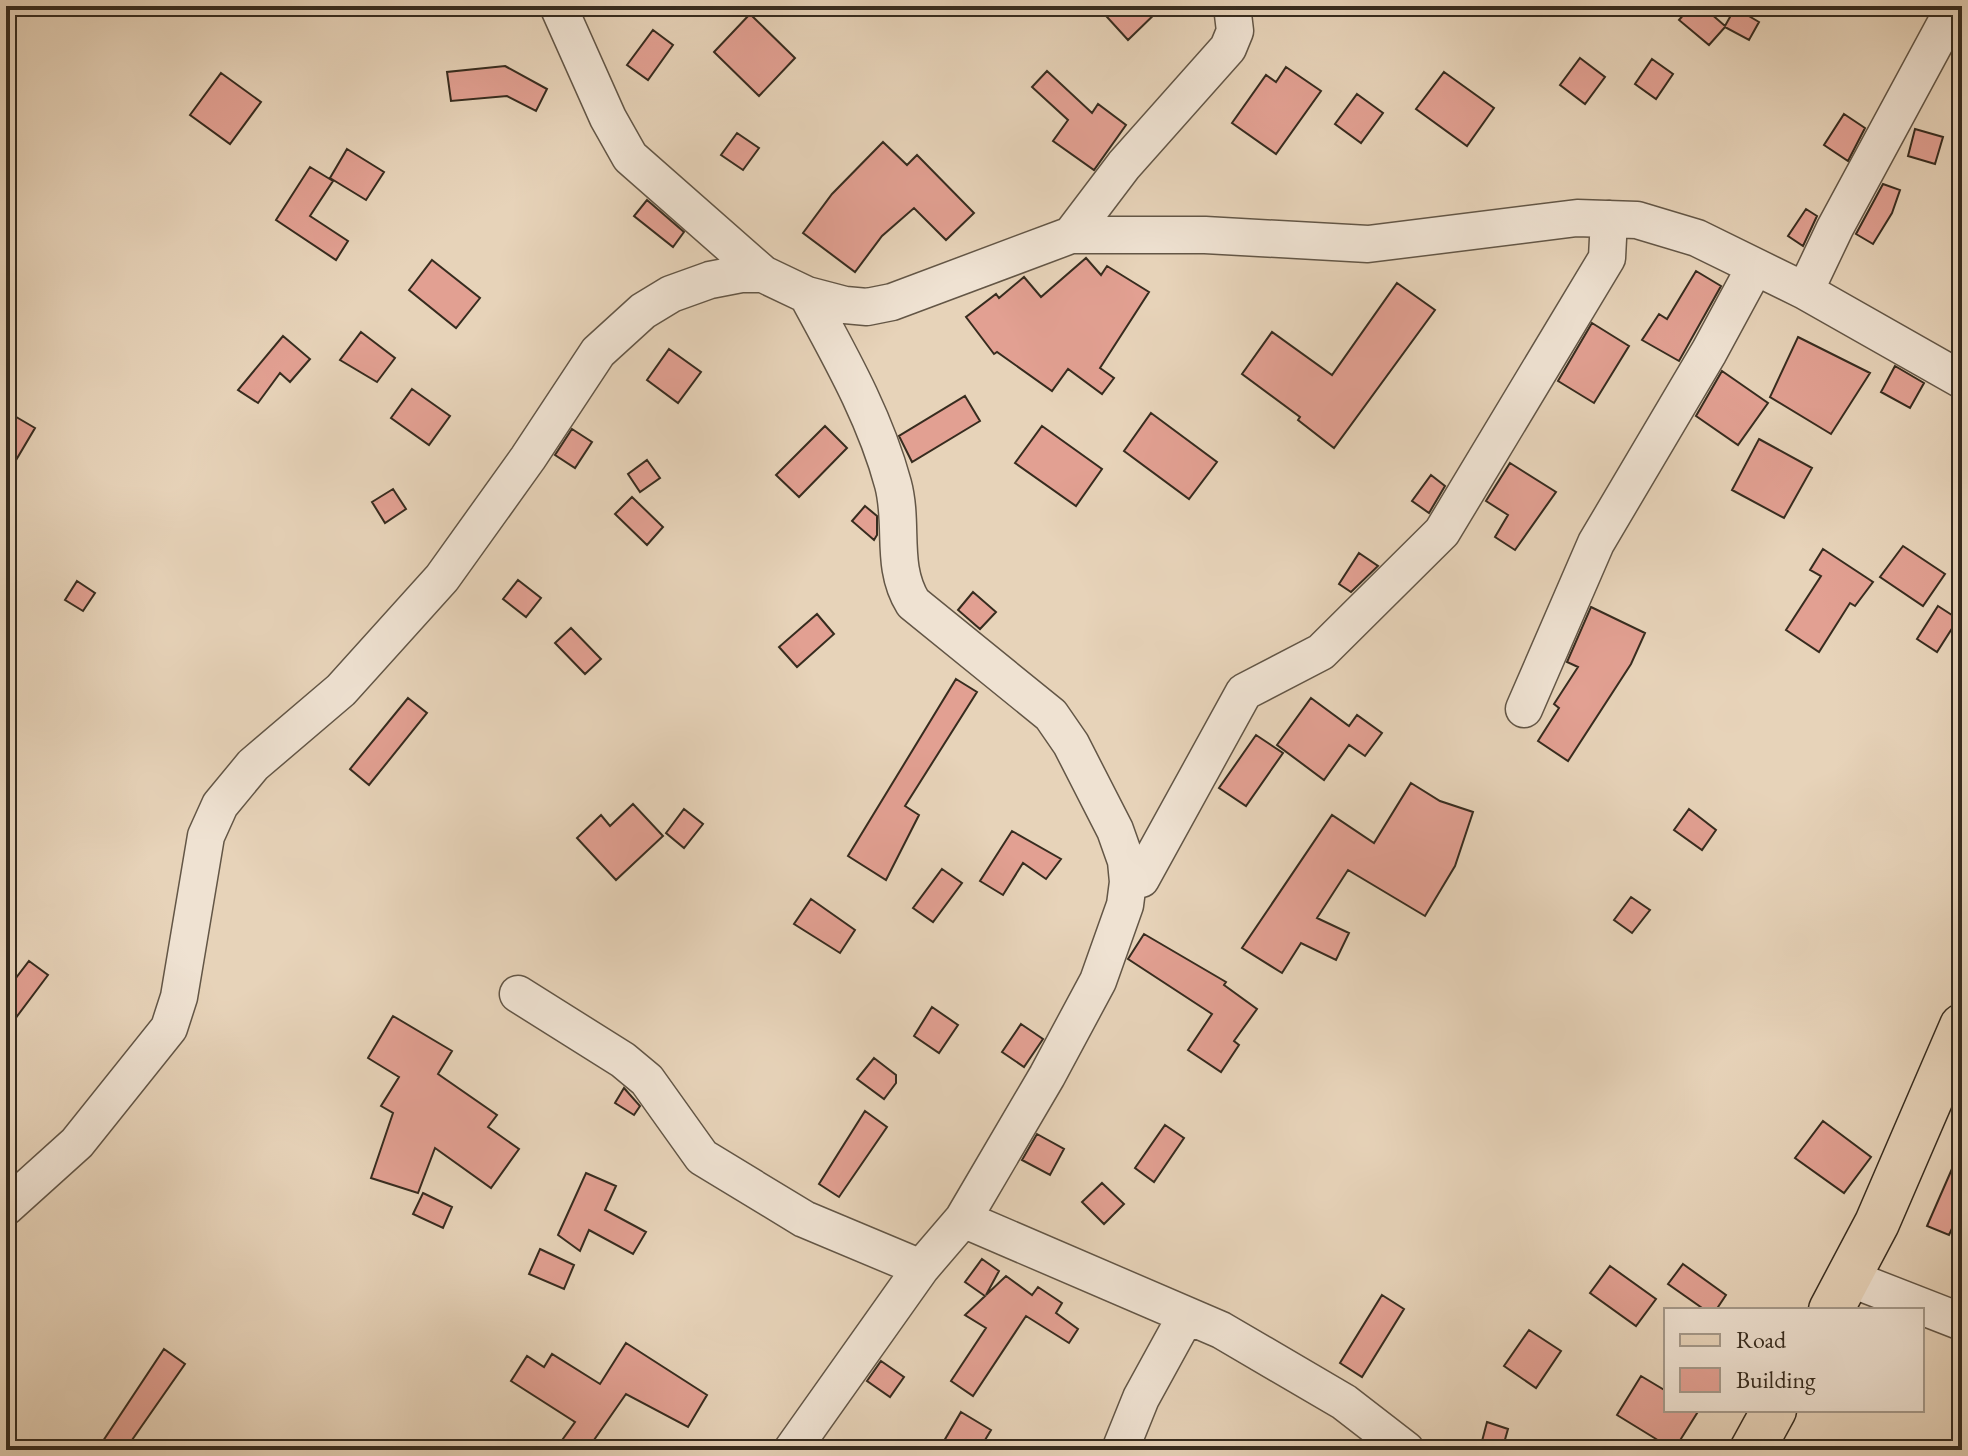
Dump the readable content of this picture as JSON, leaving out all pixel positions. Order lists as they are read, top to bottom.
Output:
{
  "legend": ["Road", "Building"]
}
